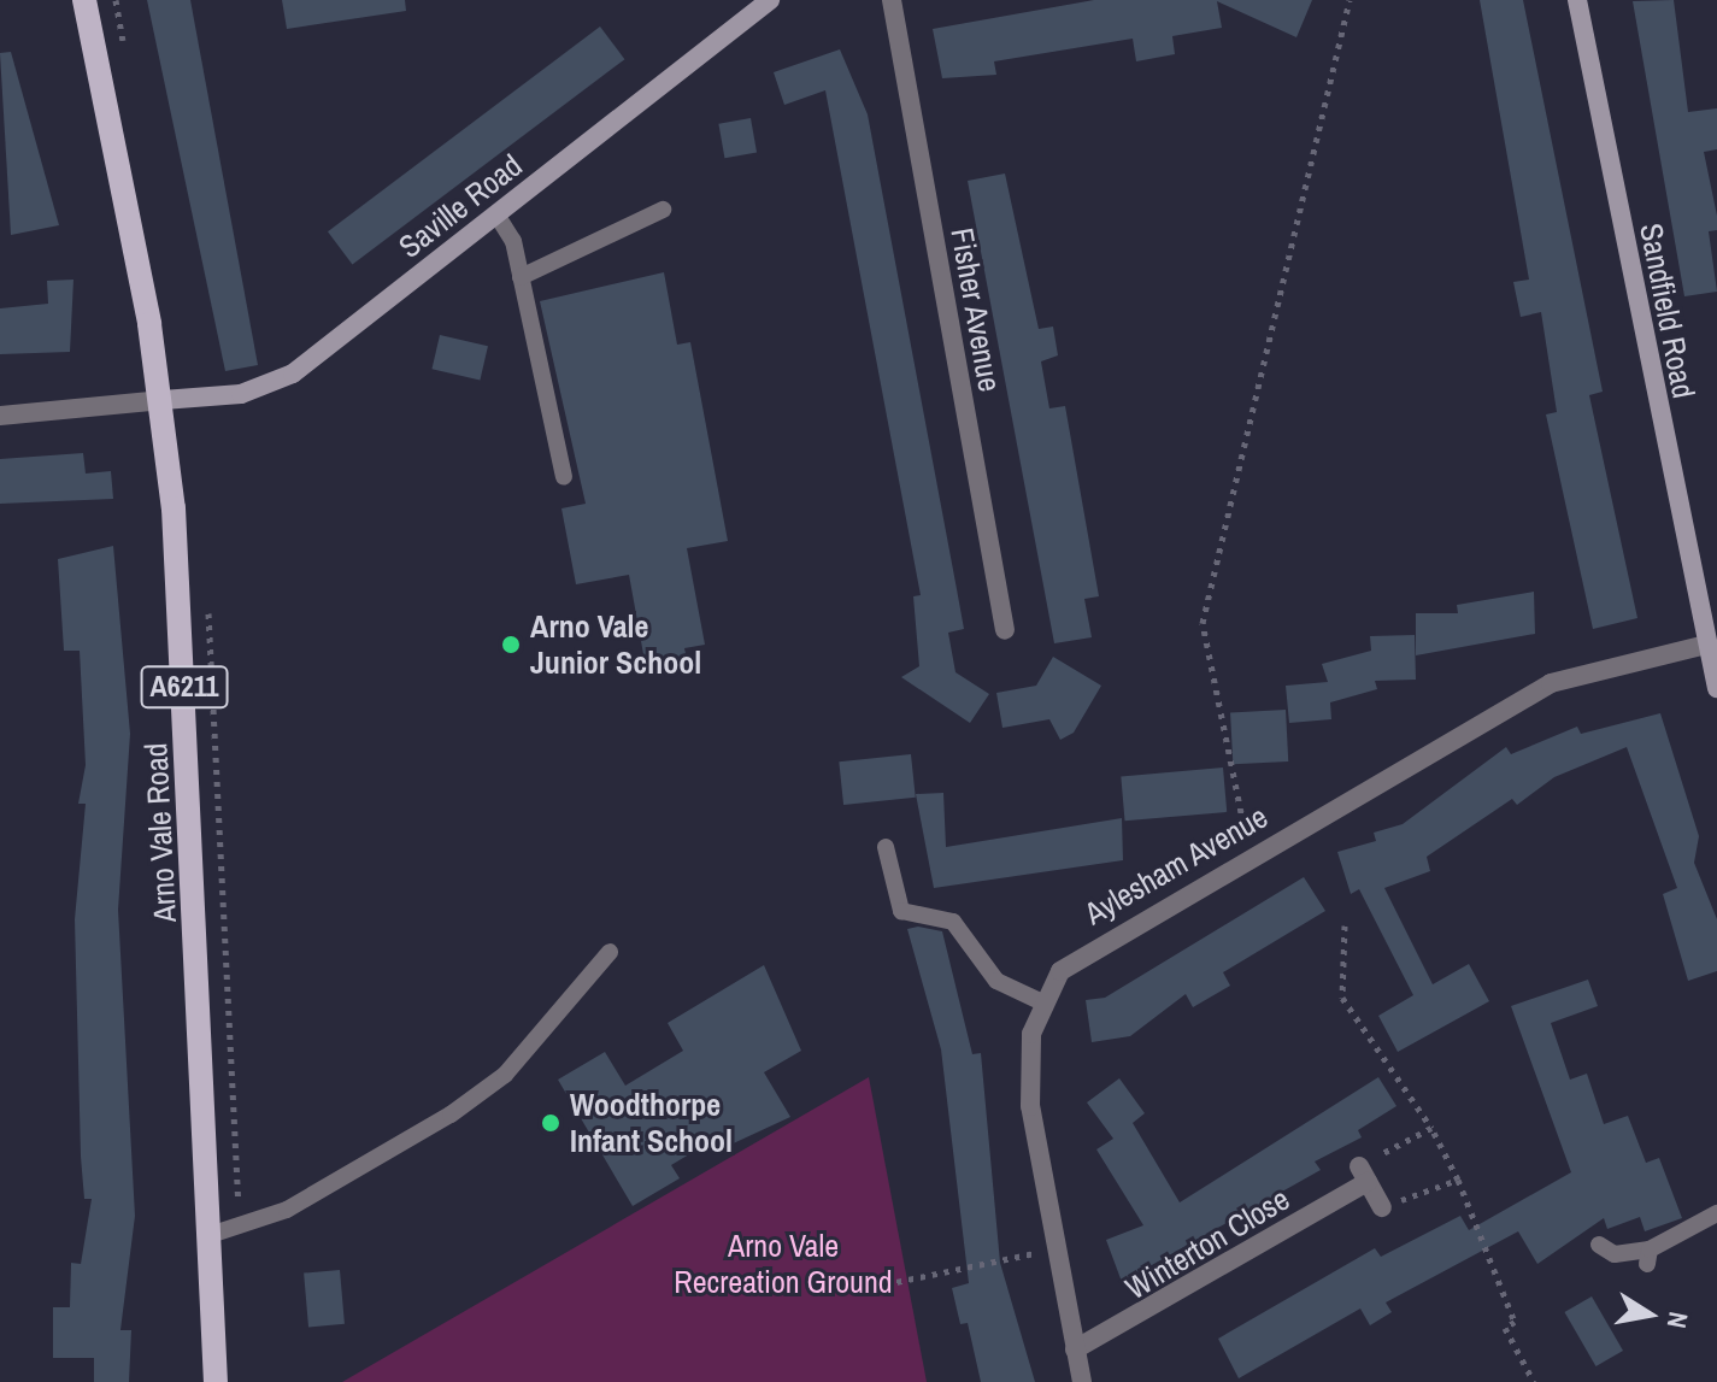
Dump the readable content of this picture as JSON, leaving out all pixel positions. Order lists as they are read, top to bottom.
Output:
{
  "streets": {
    "main road": ["A6211", "Arno Vale Road"],
    "street": [
      "Saville Road",
      "Fisher Avenue",
      "Sandfield Road",
      "Aylesham Avenue",
      "Winterton Close"
    ]
  },
  "crossings": [
    ["Saville Road", "Arno Vale Road"],
    ["Sandfield Road", "Aylesham Avenue"],
    ["Aylesham Avenue", "Winterton Close"]
  ],
  "parks": ["Arno Vale Recreation Ground"],
  "places": ["Arno Vale Junior School", "Woodthorpe Infant School"],
  "north": "right"
}
